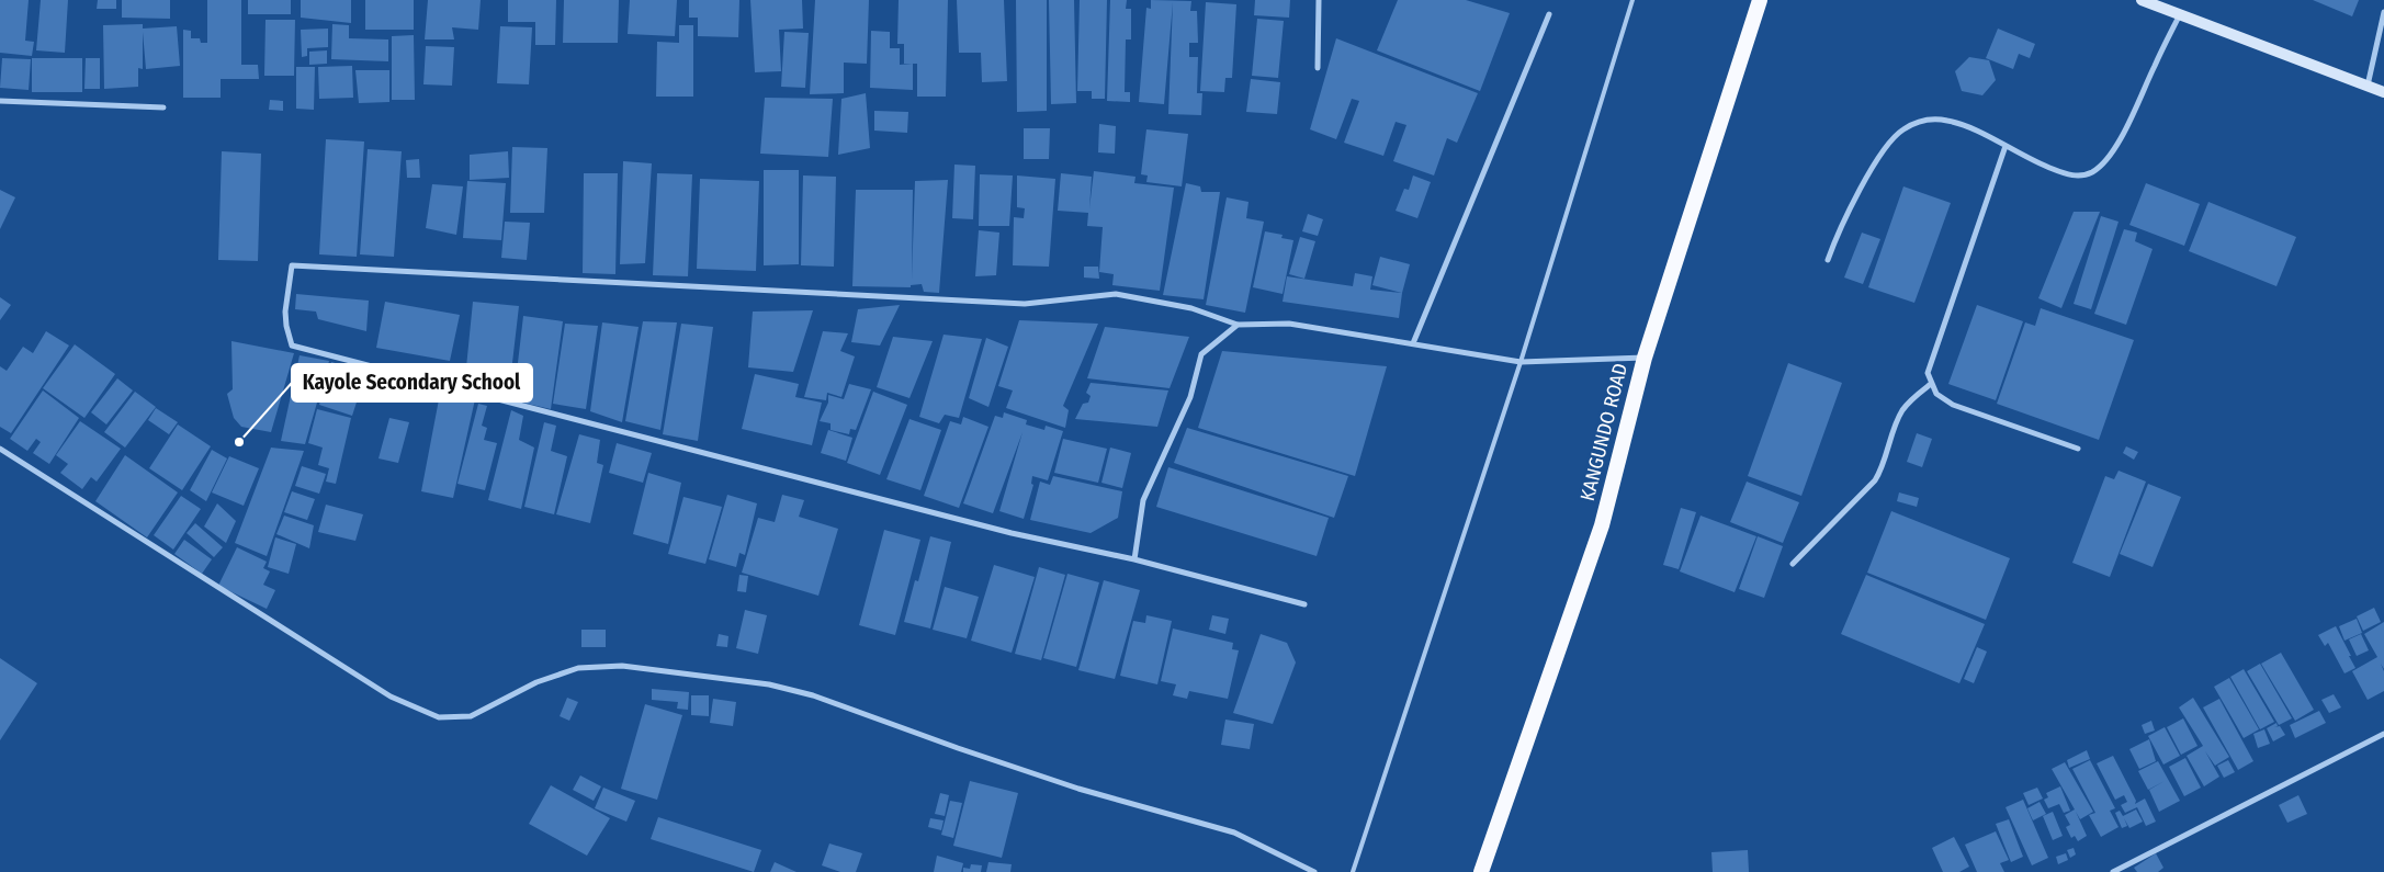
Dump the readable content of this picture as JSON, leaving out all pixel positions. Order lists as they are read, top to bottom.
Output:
{
  "streets": {
    "highway": ["KANGUNDO ROAD"]
  },
  "places": ["Kayole Secondary School"]
}
